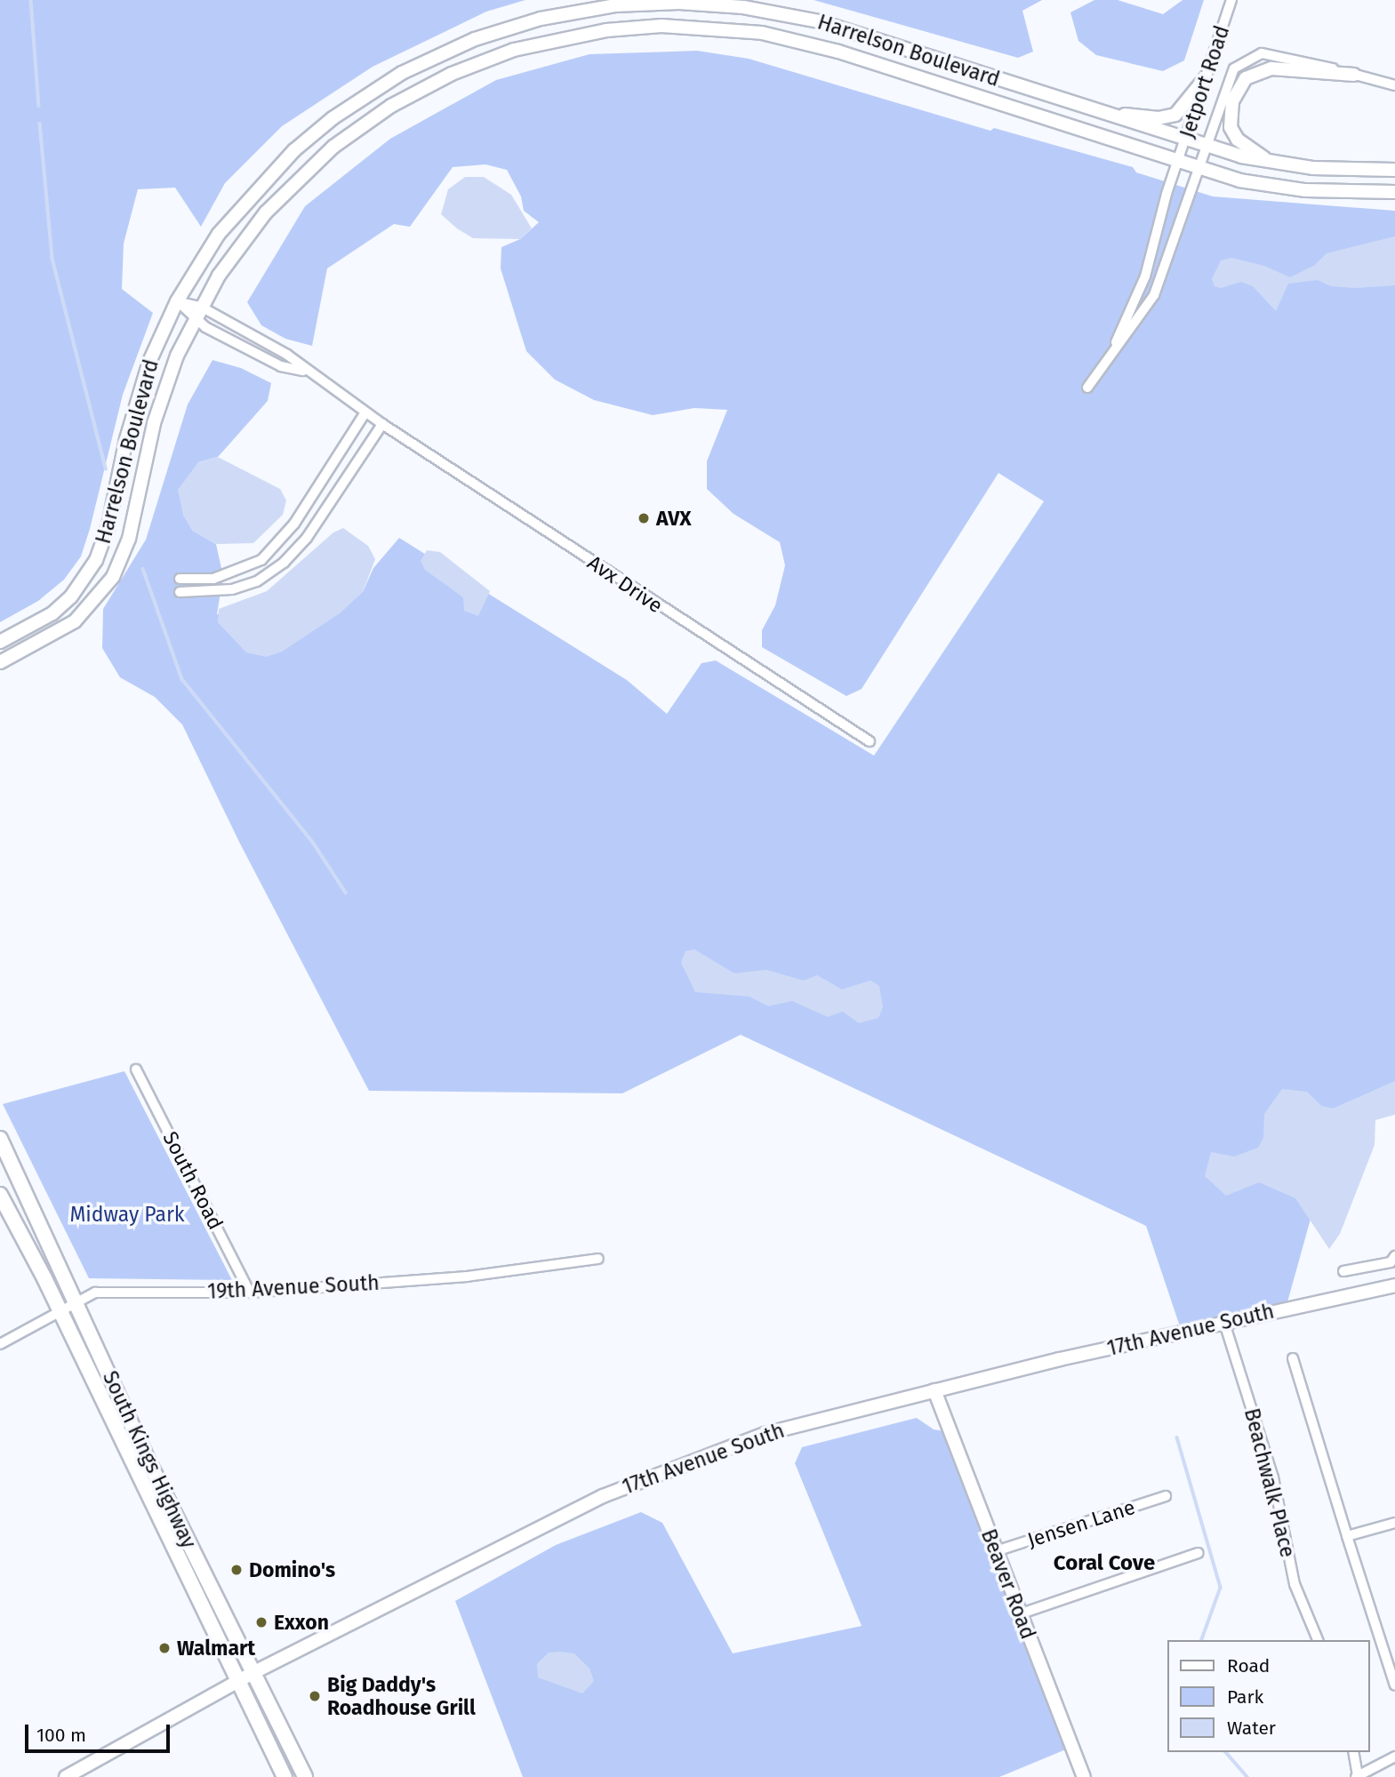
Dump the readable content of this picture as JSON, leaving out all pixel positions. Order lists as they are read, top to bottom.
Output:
{
  "streets": {
    "main road": [
      "Harrelson Boulevard",
      "17th Avenue South",
      "South Kings Highway",
      "Beaver Road"
    ],
    "street": [
      "Jetport Road",
      "Avx Drive",
      "South Road",
      "19th Avenue South",
      "Beachwalk Place",
      "Jensen Lane"
    ]
  },
  "crossings": [
    ["Harrelson Boulevard", "Jetport Road"],
    ["Harrelson Boulevard", "Avx Drive"],
    ["South Road", "19th Avenue South"],
    ["19th Avenue South", "South Kings Highway"],
    ["17th Avenue South", "South Kings Highway"],
    ["17th Avenue South", "Beachwalk Place"],
    ["17th Avenue South", "Beaver Road"],
    ["Jensen Lane", "Beaver Road"]
  ],
  "districts": ["Coral Cove"],
  "parks": ["Midway Park"],
  "places": [
    "AVX",
    "Domino's",
    "Exxon",
    "Walmart",
    "Big Daddy's Roadhouse Grill"
  ],
  "legend": ["Road", "Park", "Water"],
  "scale_bar": "100 m"
}
